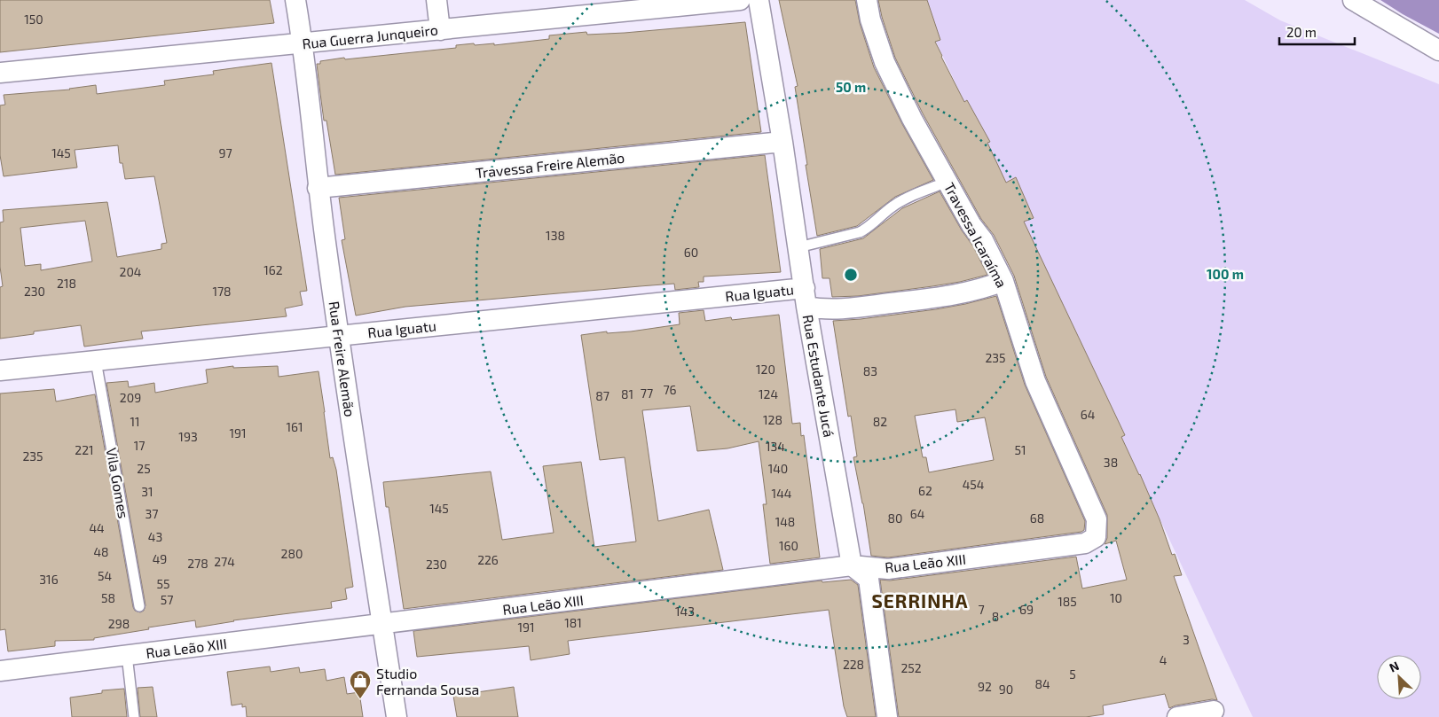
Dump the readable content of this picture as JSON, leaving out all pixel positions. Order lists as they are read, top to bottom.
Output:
{
  "streets": {
    "street": [
      "Rua Guerra Junqueiro",
      "Travessa Freire Alemão",
      "Travessa Icaraíma",
      "Rua Iguatu",
      "Rua Freire Alemão",
      "Rua Estudante Jucá",
      "Rua Leão XIII"
    ],
    "lane": ["Vila Gomes"]
  },
  "crossings": [
    ["Rua Guerra Junqueiro", "Rua Freire Alemão"],
    ["Travessa Freire Alemão", "Rua Freire Alemão"],
    ["Travessa Freire Alemão", "Rua Estudante Jucá"],
    ["Travessa Icaraíma", "Rua Iguatu"],
    ["Travessa Icaraíma", "Rua Leão XIII"],
    ["Rua Iguatu", "Rua Freire Alemão"],
    ["Rua Iguatu", "Rua Estudante Jucá"],
    ["Rua Iguatu", "Vila Gomes"],
    ["Rua Freire Alemão", "Rua Leão XIII"],
    ["Rua Estudante Jucá", "Rua Leão XIII"]
  ],
  "districts": ["SERRINHA"],
  "places": {
    "shop": ["Studio Fernanda Sousa"]
  },
  "house_numbers": [
    "150",
    "145",
    "97",
    "138",
    "60",
    "162",
    "204",
    "218",
    "230",
    "178",
    "235",
    "120",
    "83",
    "76",
    "77",
    "81",
    "124",
    "87",
    "209",
    "64",
    "128",
    "11",
    "82",
    "161",
    "191",
    "193",
    "17",
    "134",
    "221",
    "51",
    "235",
    "38",
    "25",
    "140",
    "454",
    "62",
    "31",
    "144",
    "145",
    "37",
    "64",
    "80",
    "68",
    "148",
    "44",
    "43",
    "160",
    "48",
    "280",
    "49",
    "226",
    "274",
    "278",
    "230",
    "54",
    "316",
    "55",
    "58",
    "10",
    "57",
    "185",
    "7",
    "69",
    "143",
    "8",
    "181",
    "298",
    "191",
    "3",
    "4",
    "228",
    "252",
    "5",
    "84",
    "92",
    "90"
  ],
  "scale_bar": "20 m",
  "north": "top left",
  "rings": ["50 m", "100 m"]
}
